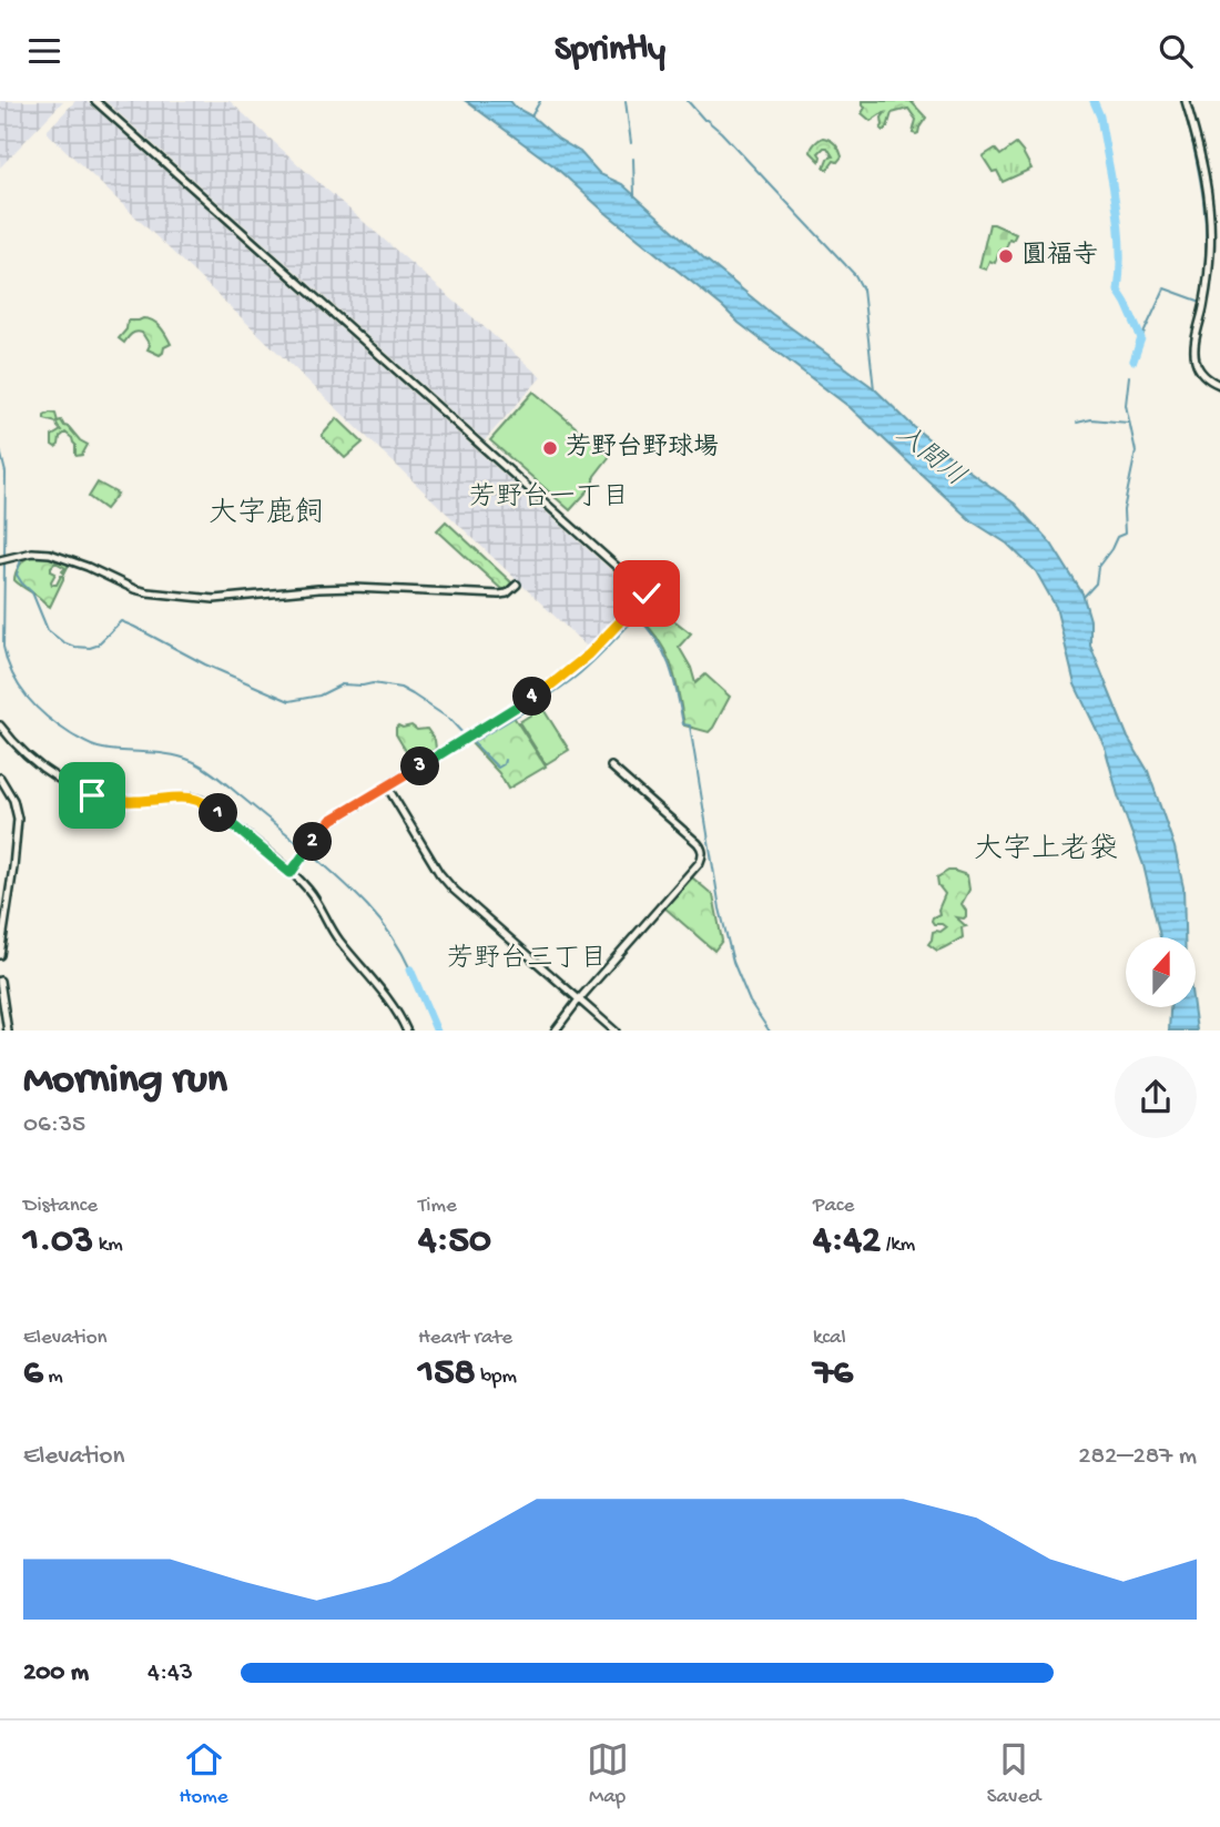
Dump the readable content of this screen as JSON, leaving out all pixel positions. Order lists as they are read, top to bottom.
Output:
{
  "districts": [
    "芳野台一丁目",
    "大字鹿飼",
    "大字上老袋",
    "芳野台三丁目"
  ],
  "water": ["入間川"],
  "places": ["圓福寺", "芳野台野球場"],
  "north": "top",
  "page": {
    "header": "Sprintly",
    "pins": [
      "4",
      "3",
      "1",
      "2"
    ],
    "heading": ["Morning run", "06:35"],
    "stats": [
      ["Distance", "1.03 km"],
      ["Time", "4:50"],
      ["Pace", "4:42 /km"],
      ["Elevation", "6 m"],
      ["Heart rate", "158 bpm"],
      ["kcal", "76"]
    ],
    "chart": ["Elevation", "282–287 m"],
    "list": [
      {
        "name": "200 m",
        "note": "4:43"
      }
    ],
    "tabs": ["Home", "Map", "Saved"]
  }
}
